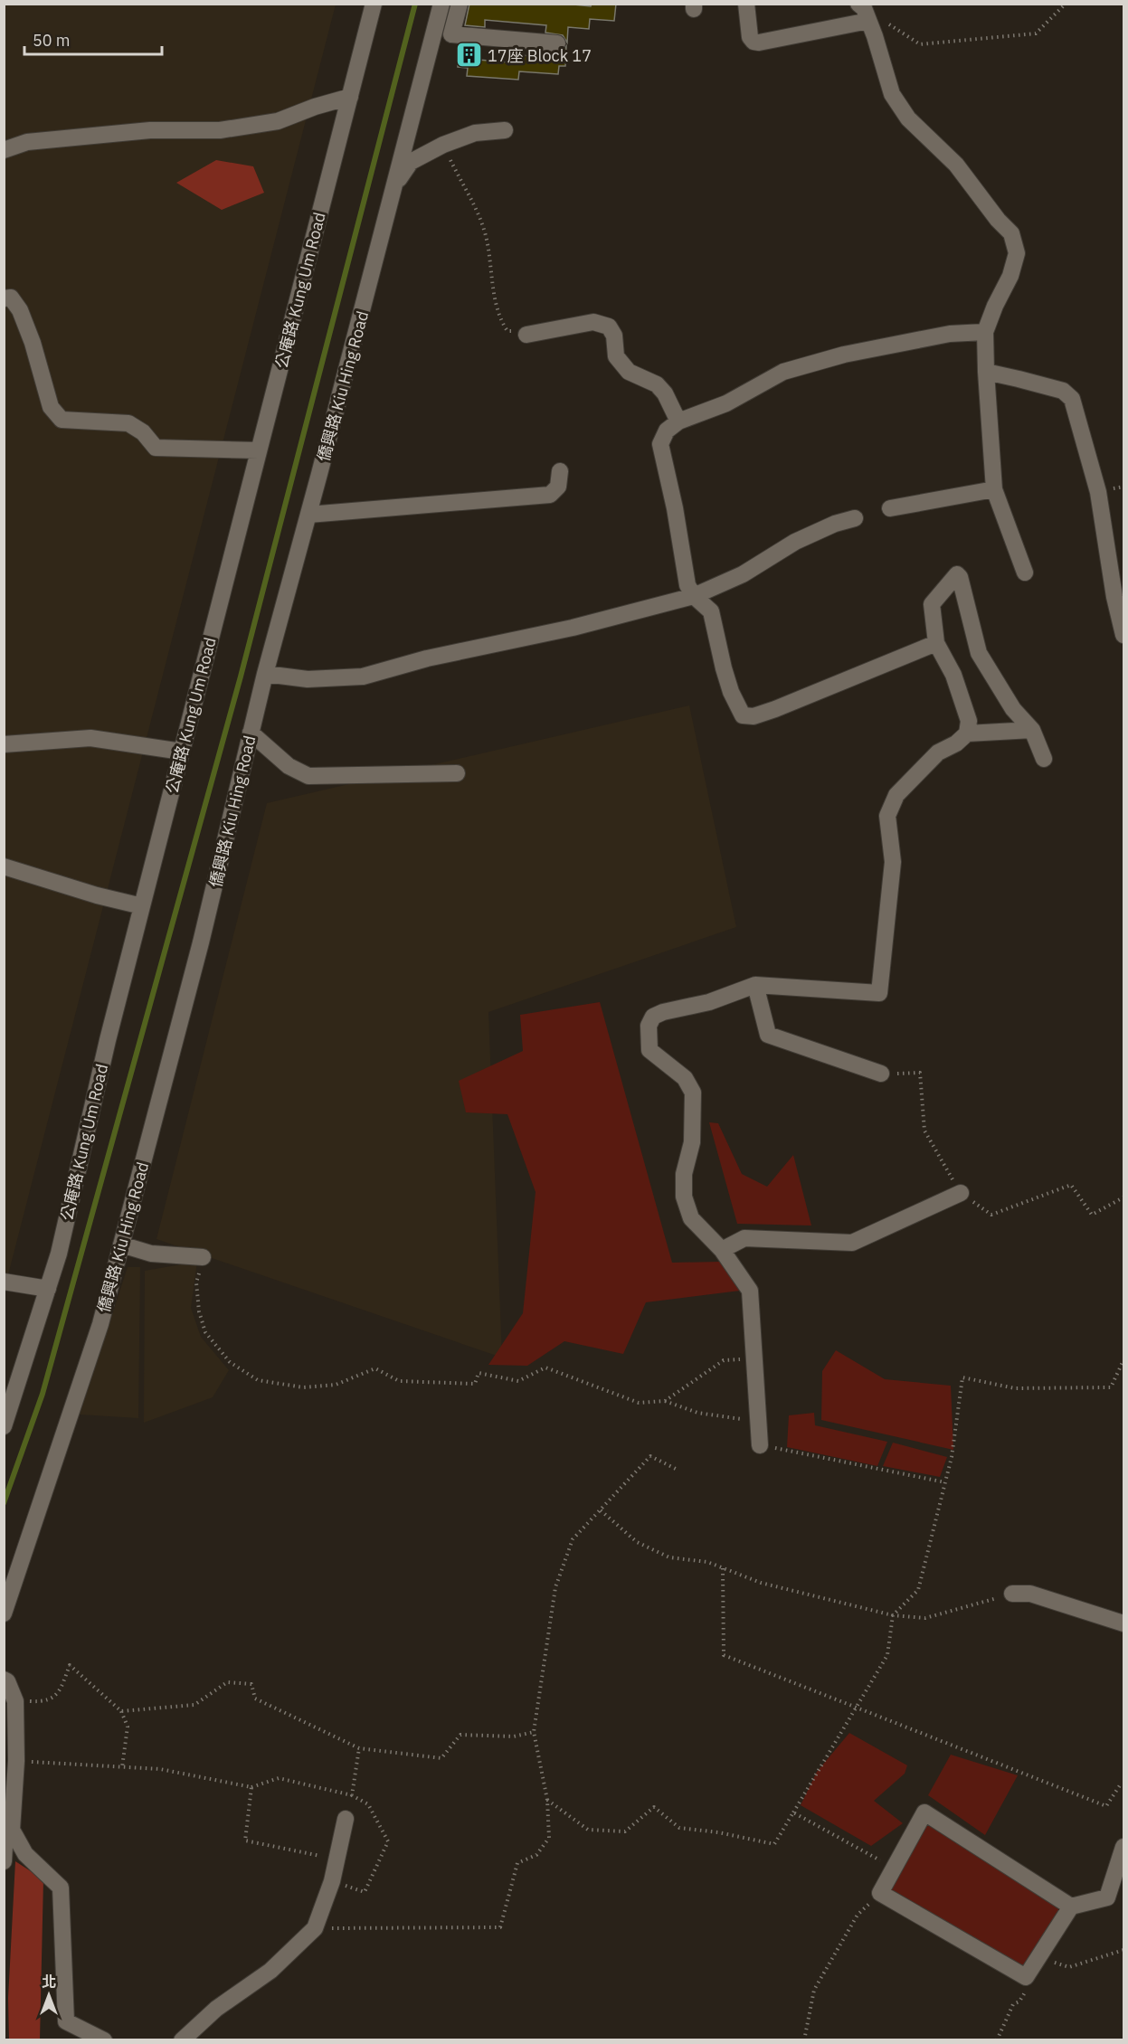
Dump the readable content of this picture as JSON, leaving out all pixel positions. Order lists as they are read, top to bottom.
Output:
{
  "streets": {
    "street": ["公庵路 Kung Um Road", "僑興路 Kiu Hing Road"]
  },
  "places": {
    "building": ["17座 Block 17"]
  },
  "scale_bar": "50 m",
  "north": "top"
}
